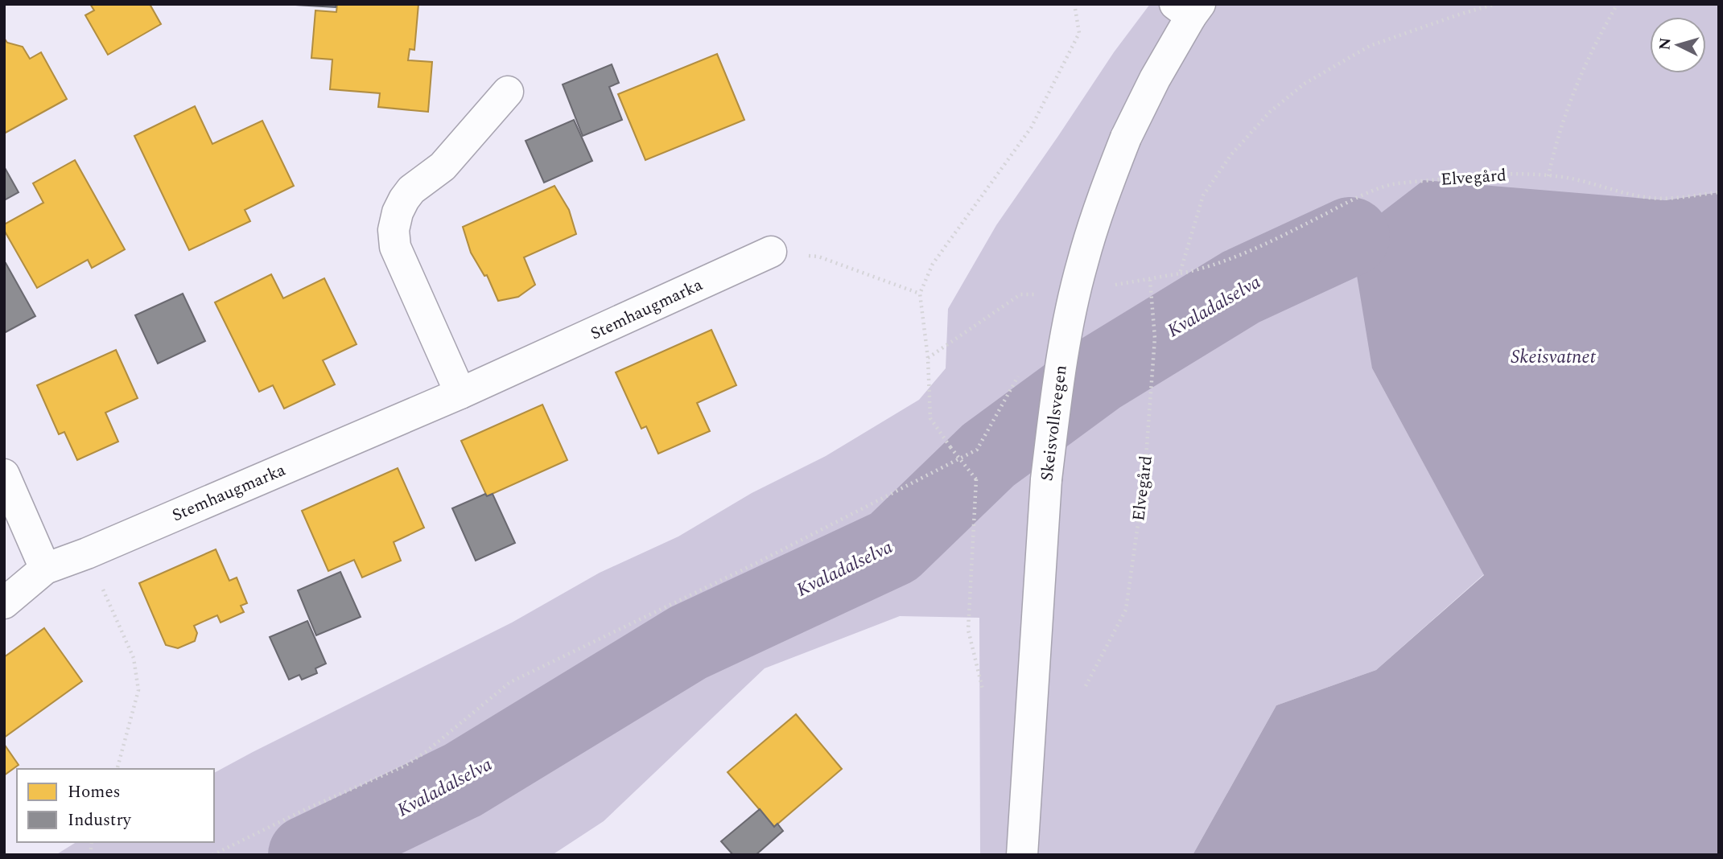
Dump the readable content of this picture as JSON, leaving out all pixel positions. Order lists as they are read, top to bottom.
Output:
{
  "streets": {
    "street": ["Stemhaugmarka", "Skeisvollsvegen"],
    "path": ["Elvegård"]
  },
  "water": ["Kvaladalselva", "Skeisvatnet"],
  "legend": ["Homes", "Industry"],
  "north": "left"
}
